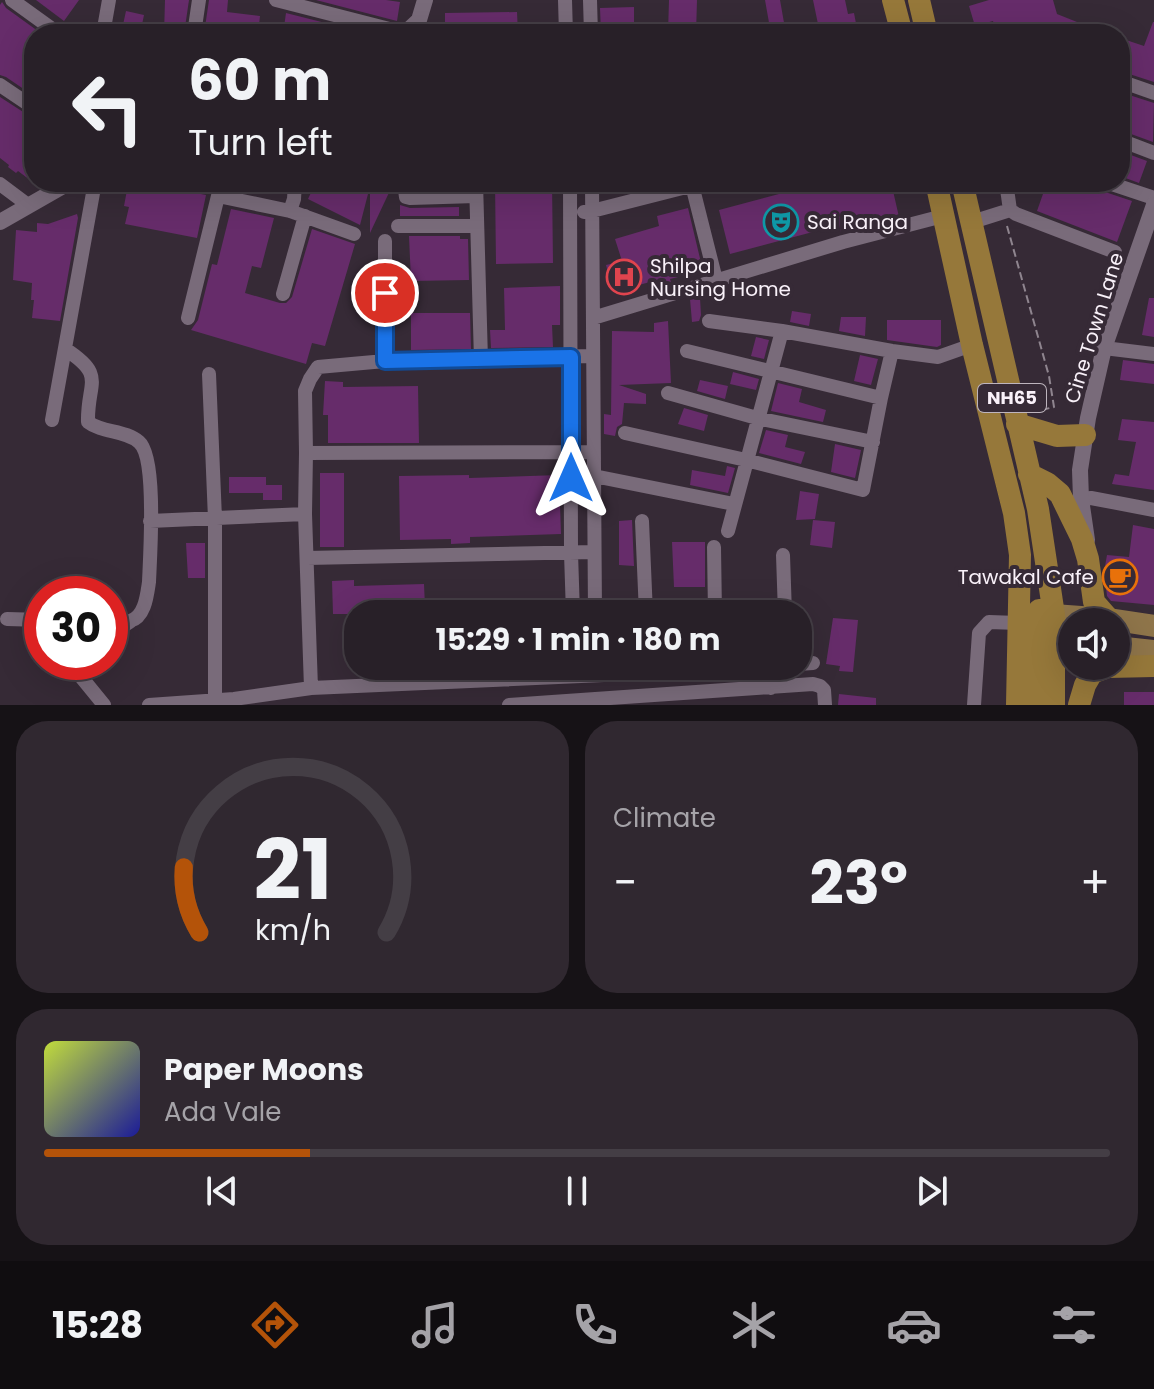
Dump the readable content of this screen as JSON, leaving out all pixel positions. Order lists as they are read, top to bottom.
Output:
{
  "streets": {
    "highway": ["NH65"],
    "street": ["Cine Town Lane"]
  },
  "places": {
    "theatre": ["Sai Ranga"],
    "hospital": ["Shilpa Nursing Home"],
    "cafe": ["Tawakal Cafe"]
  },
  "page": {
    "turn": ["60 m", "Turn left"],
    "limit": "30",
    "trip": "15:29 · 1 min · 180 m",
    "tile": "Climate",
    "heat": ["−", "23°", "+"],
    "song": ["Paper Moons", "Ada Vale"],
    "tabs": "15:28",
    "gauge": ["21", "km/h"]
  }
}
